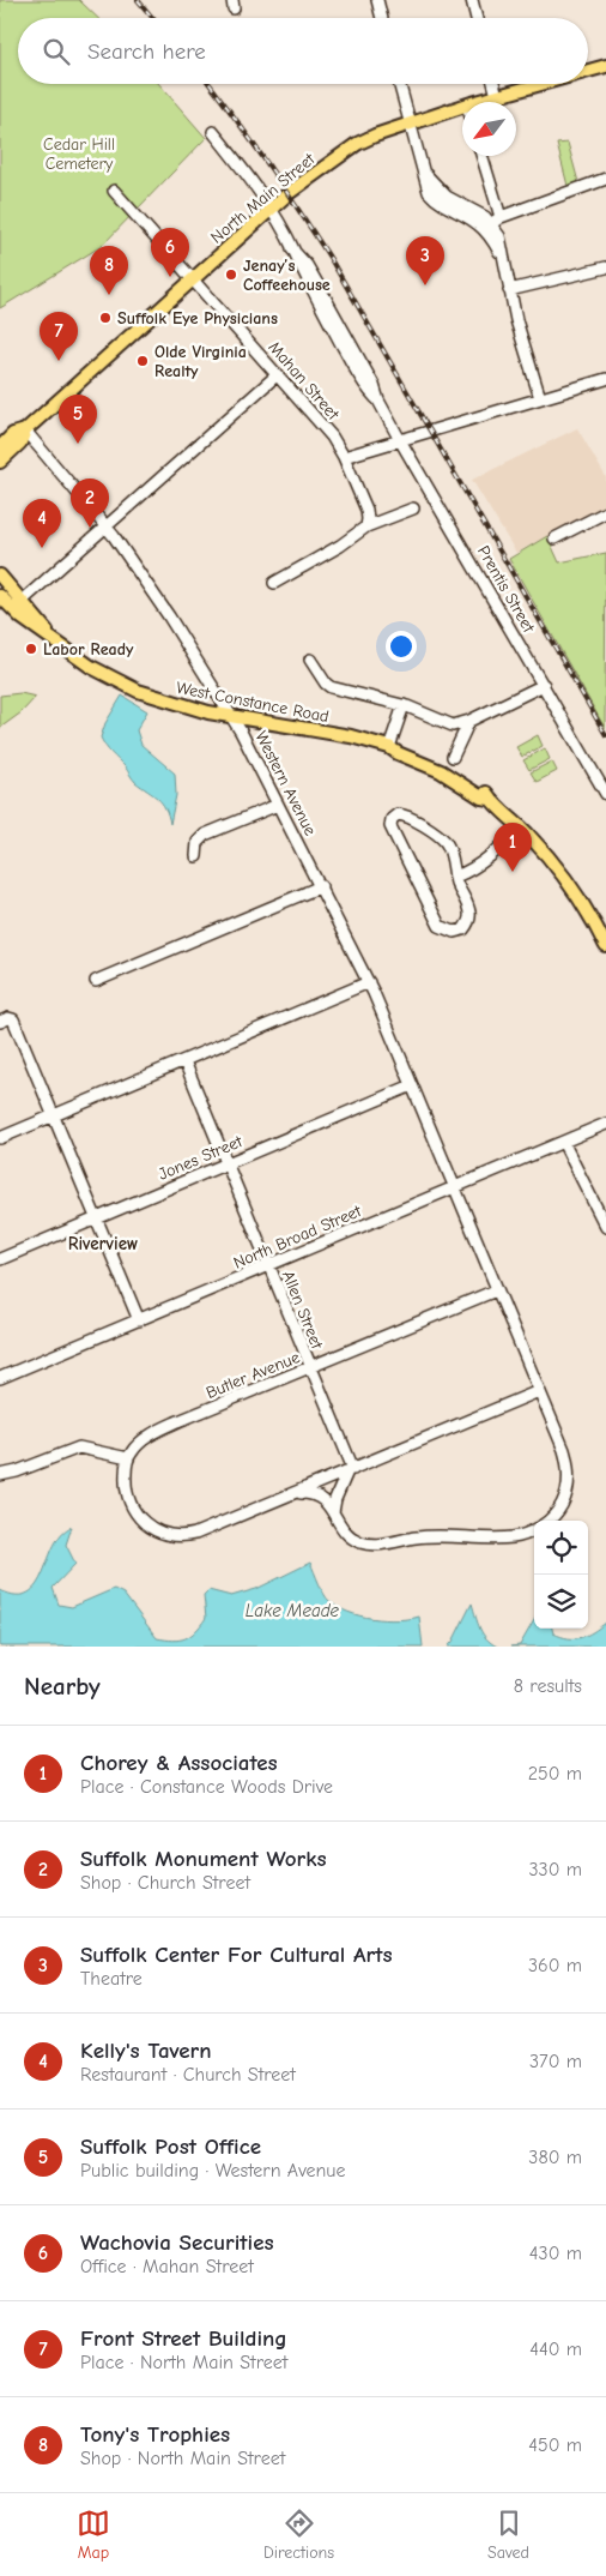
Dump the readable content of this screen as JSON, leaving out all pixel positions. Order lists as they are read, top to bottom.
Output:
{
  "streets": {
    "main road": ["North Main Street", "West Constance Road"],
    "street": [
      "Mahan Street",
      "Prentis Street",
      "Western Avenue",
      "Jones Street",
      "North Broad Street",
      "Allen Street",
      "Butler Avenue"
    ]
  },
  "crossings": [
    ["North Main Street", "Mahan Street"],
    ["North Main Street", "Prentis Street"],
    ["North Main Street", "Western Avenue"],
    ["West Constance Road", "Western Avenue"],
    ["Western Avenue", "Jones Street"],
    ["Western Avenue", "North Broad Street"],
    ["Western Avenue", "Butler Avenue"],
    ["Jones Street", "Allen Street"],
    ["North Broad Street", "Allen Street"],
    ["Allen Street", "Butler Avenue"]
  ],
  "districts": ["Riverview"],
  "water": ["Lake Meade"],
  "parks": ["Cedar Hill Cemetery"],
  "places": [
    "Jenay’s Coffeehouse",
    "Suffolk Eye Physicians",
    "Olde Virginia Realty",
    "Labor Ready"
  ],
  "north": "bottom left",
  "page": {
    "search": "Search here",
    "pins": [
      "6",
      "3",
      "8",
      "7",
      "5",
      "2",
      "4",
      "1"
    ],
    "heading": ["Nearby", "8 results"],
    "list": [
      {
        "mark": "1",
        "name": "Chorey & Associates",
        "note": "Place · Constance Woods Drive",
        "value": "250 m"
      },
      {
        "mark": "2",
        "name": "Suffolk Monument Works",
        "note": "Shop · Church Street",
        "value": "330 m"
      },
      {
        "mark": "3",
        "name": "Suffolk Center For Cultural Arts",
        "note": "Theatre",
        "value": "360 m"
      },
      {
        "mark": "4",
        "name": "Kelly's Tavern",
        "note": "Restaurant · Church Street",
        "value": "370 m"
      },
      {
        "mark": "5",
        "name": "Suffolk Post Office",
        "note": "Public building · Western Avenue",
        "value": "380 m"
      },
      {
        "mark": "6",
        "name": "Wachovia Securities",
        "note": "Office · Mahan Street",
        "value": "430 m"
      },
      {
        "mark": "7",
        "name": "Front Street Building",
        "note": "Place · North Main Street",
        "value": "440 m"
      },
      {
        "mark": "8",
        "name": "Tony's Trophies",
        "note": "Shop · North Main Street",
        "value": "450 m"
      }
    ],
    "nav": ["Map", "Directions", "Saved"]
  }
}
